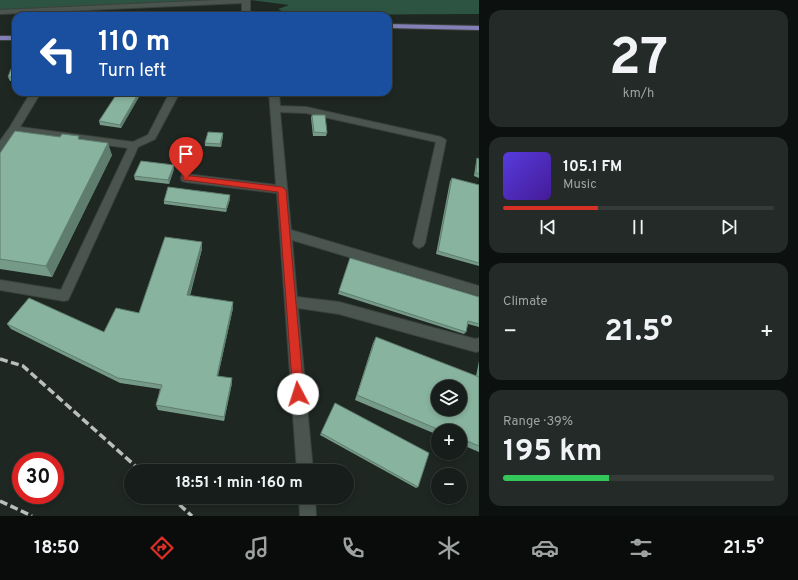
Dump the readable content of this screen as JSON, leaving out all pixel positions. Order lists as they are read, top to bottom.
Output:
{
  "page": {
    "tile": [
      ["27", "km/h"],
      "Climate",
      ["Range · 39%", "195 km"]
    ],
    "turn": ["110 m", "Turn left"],
    "song": ["105.1 FM", "Music"],
    "heat": ["−", "21.5°", "+"],
    "map_buttons": ["+", "−"],
    "limit": "30",
    "trip": "18:51 · 1 min · 160 m",
    "tabs": ["18:50", "21.5°"]
  }
}
